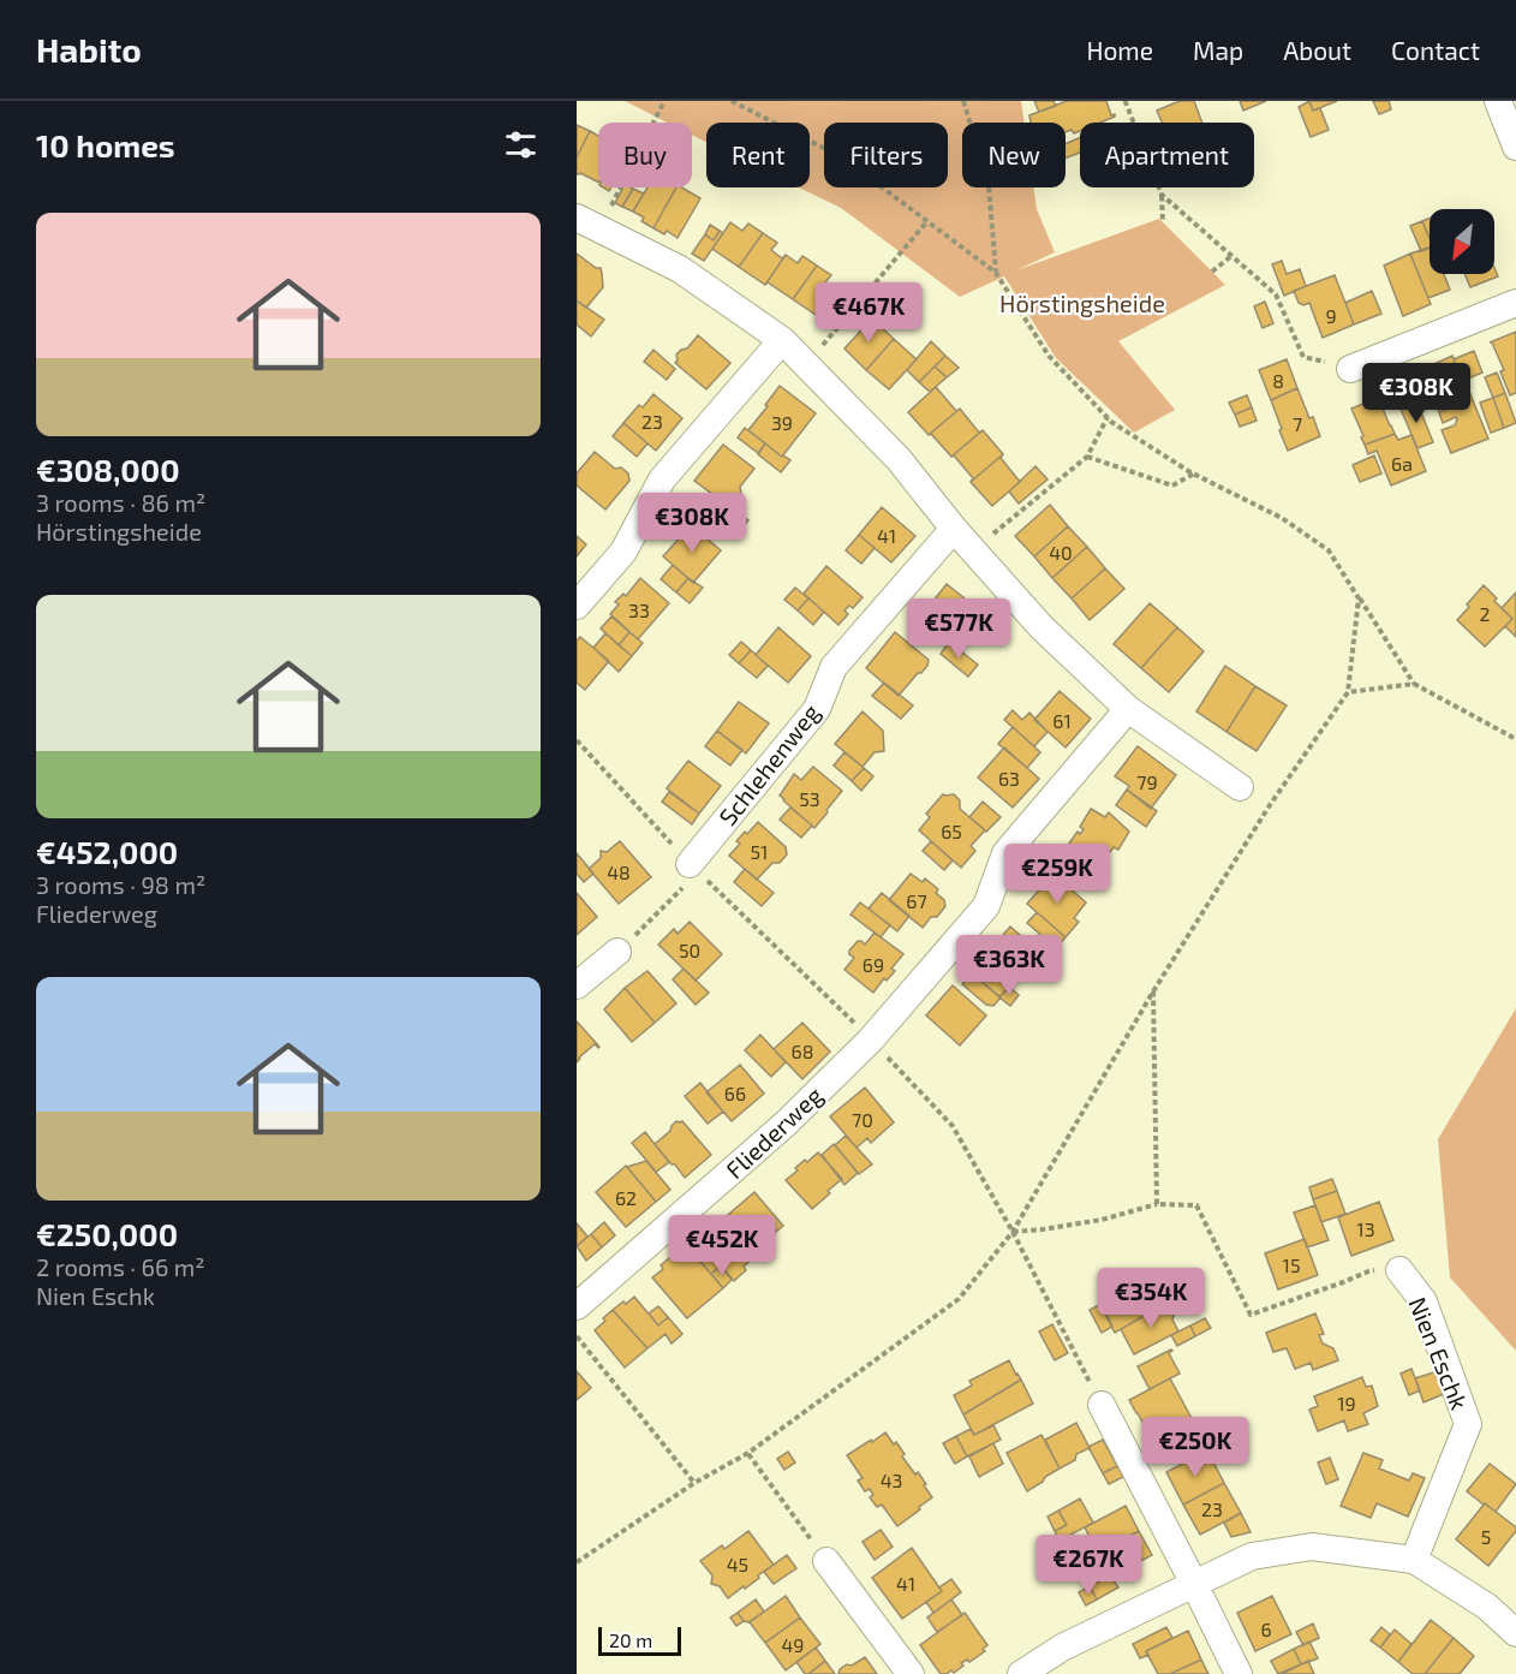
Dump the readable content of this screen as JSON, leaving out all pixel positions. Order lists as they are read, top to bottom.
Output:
{
  "streets": {
    "street": ["Schlehenweg", "Fliederweg", "Nien Eschk"]
  },
  "parks": ["Hörstingsheide"],
  "house_numbers": [
    "9",
    "8",
    "23",
    "39",
    "7",
    "6a",
    "41",
    "40",
    "33",
    "2",
    "61",
    "63",
    "79",
    "53",
    "65",
    "51",
    "48",
    "67",
    "50",
    "69",
    "68",
    "66",
    "70",
    "62",
    "13",
    "15",
    "19",
    "43",
    "23",
    "5",
    "45",
    "41",
    "6",
    "49"
  ],
  "scale_bar": "20 m",
  "north": "bottom left",
  "page": {
    "header": "Habito",
    "nav": [
      "Home",
      "Map",
      "About",
      "Contact"
    ],
    "heading": "10 homes",
    "chip": [
      "Buy",
      "Rent",
      "Filters",
      "New",
      "Apartment"
    ],
    "list": [
      {
        "name": "€308,000",
        "note": "3 rooms · 86 m² · Hörstingsheide"
      },
      {
        "name": "€452,000",
        "note": "3 rooms · 98 m² · Fliederweg"
      },
      {
        "name": "€250,000",
        "note": "2 rooms · 66 m² · Nien Eschk"
      }
    ],
    "price": [
      "€467K",
      "€308K",
      "€308K",
      "€577K",
      "€259K",
      "€363K",
      "€452K",
      "€354K",
      "€250K",
      "€267K"
    ],
    "scale": "20 m"
  }
}
